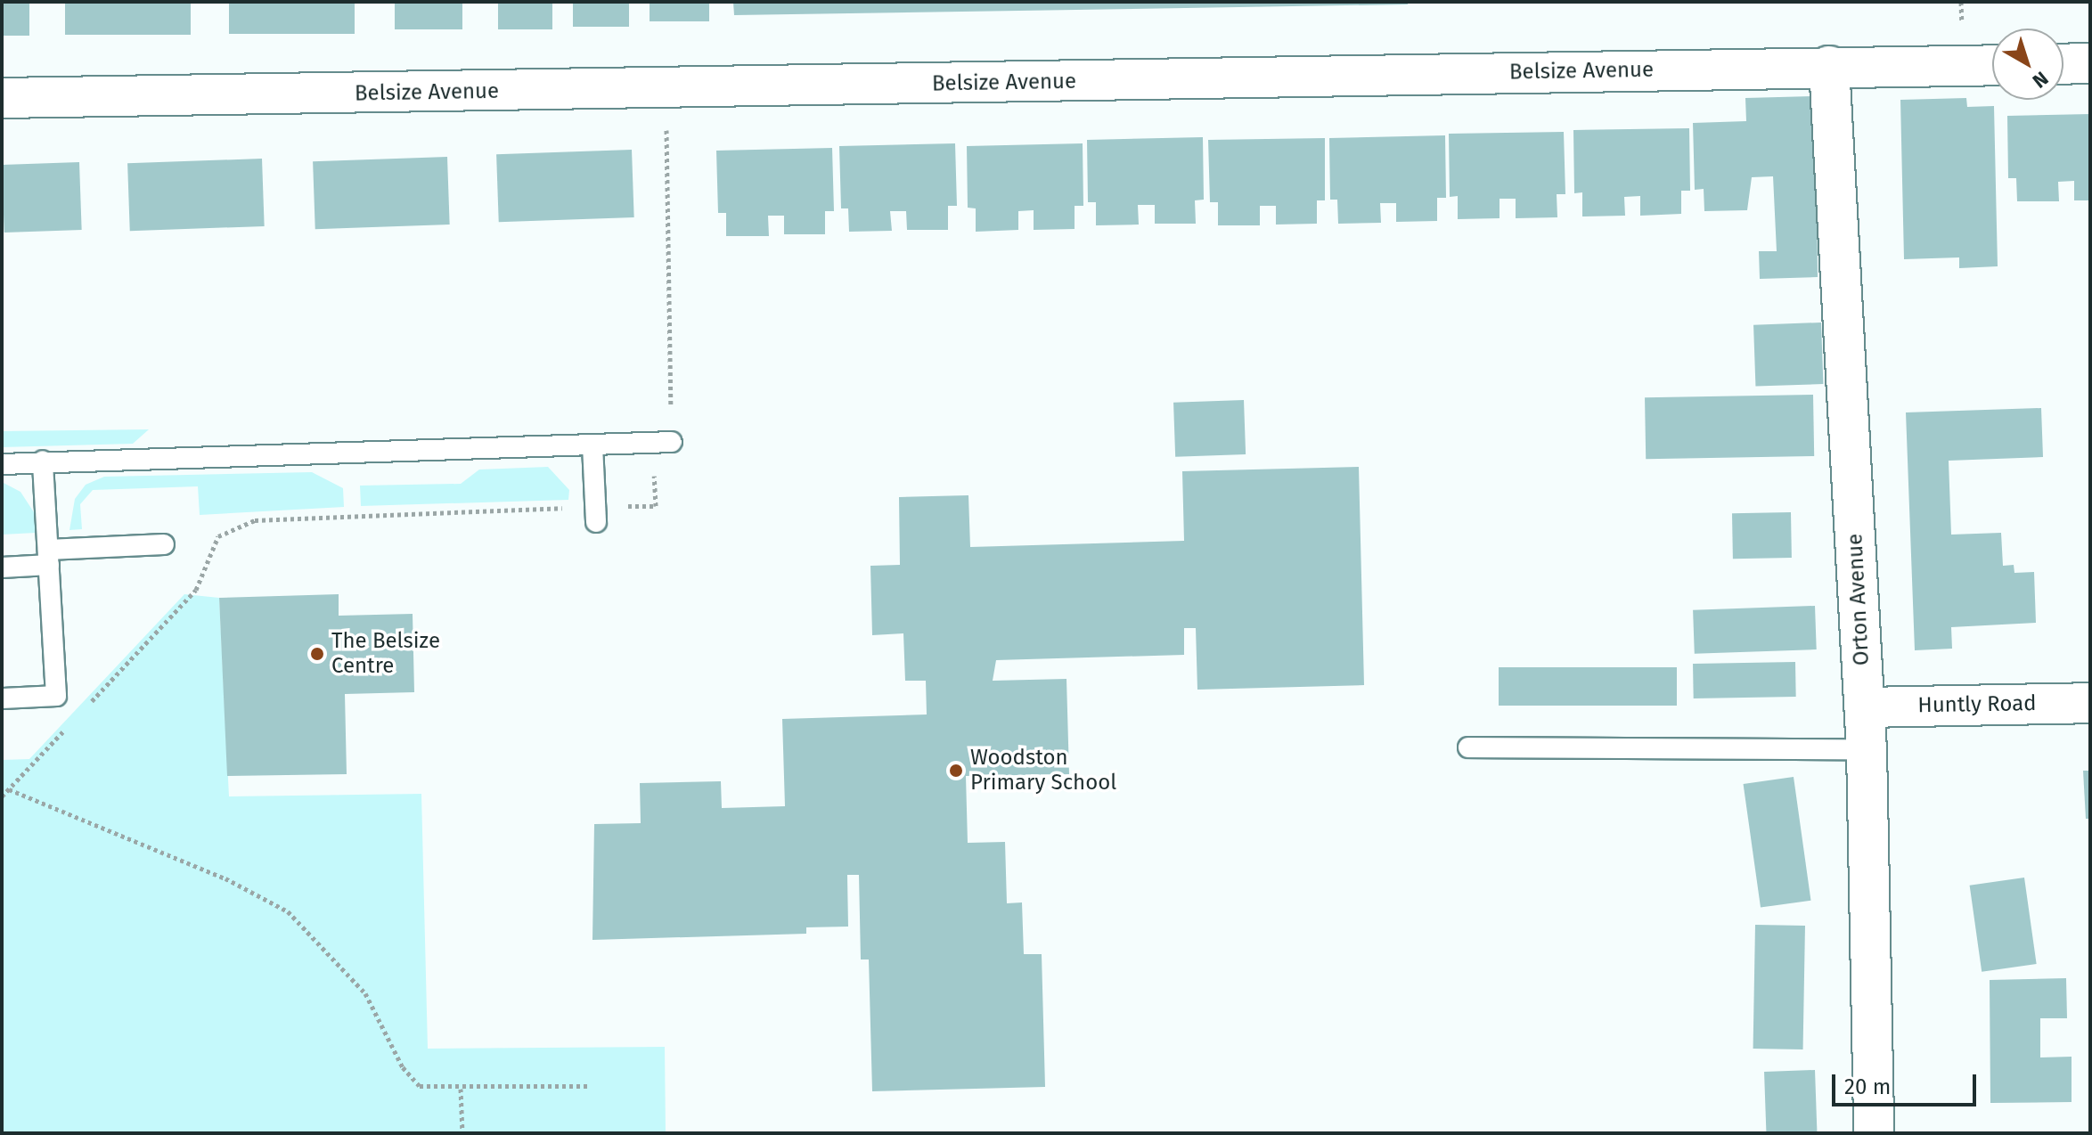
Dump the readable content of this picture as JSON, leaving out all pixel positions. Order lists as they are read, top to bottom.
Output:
{
  "streets": {
    "street": ["Belsize Avenue", "Orton Avenue", "Huntly Road"]
  },
  "crossings": [
    ["Belsize Avenue", "Orton Avenue"],
    ["Orton Avenue", "Huntly Road"]
  ],
  "places": ["The Belsize Centre", "Woodston Primary School"],
  "scale_bar": "20 m",
  "north": "bottom right"
}
